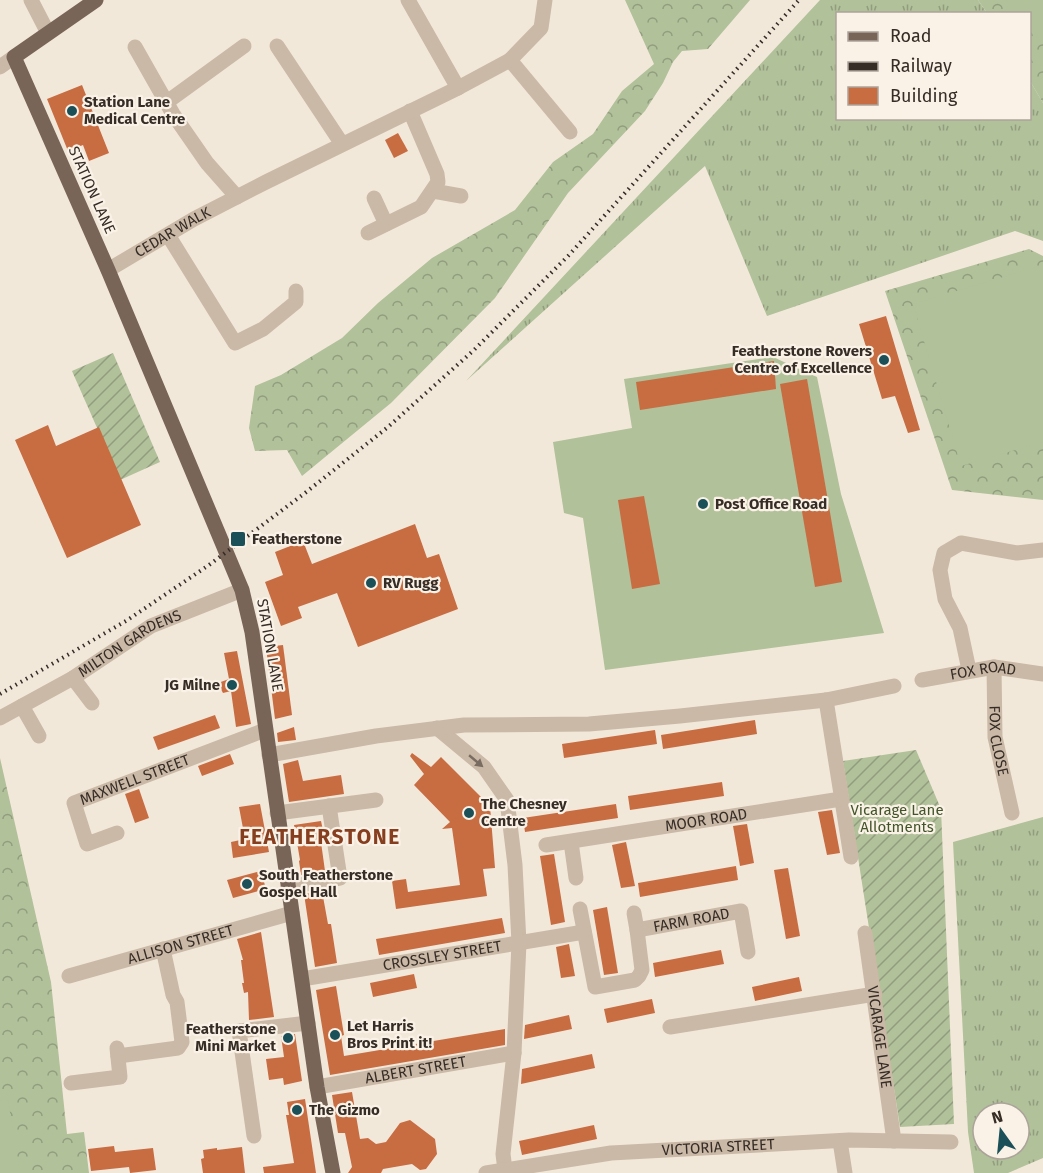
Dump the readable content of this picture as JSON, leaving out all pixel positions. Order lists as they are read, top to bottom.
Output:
{
  "streets": {
    "main road": ["STATION LANE"],
    "street": [
      "CEDAR WALK",
      "MILTON GARDENS",
      "FOX ROAD",
      "FOX CLOSE",
      "MAXWELL STREET",
      "MOOR ROAD",
      "FARM ROAD",
      "ALLISON STREET",
      "CROSSLEY STREET",
      "VICARAGE LANE",
      "ALBERT STREET",
      "VICTORIA STREET"
    ]
  },
  "crossings": [
    ["STATION LANE", "CEDAR WALK"],
    ["STATION LANE", "MILTON GARDENS"],
    ["STATION LANE", "MAXWELL STREET"],
    ["STATION LANE", "ALLISON STREET"],
    ["STATION LANE", "CROSSLEY STREET"],
    ["STATION LANE", "ALBERT STREET"],
    ["FOX ROAD", "FOX CLOSE"],
    ["FARM ROAD", "CROSSLEY STREET"],
    ["VICARAGE LANE", "VICTORIA STREET"]
  ],
  "districts": ["FEATHERSTONE"],
  "parks": ["Vicarage Lane Allotments"],
  "places": {
    "other": [
      "Station Lane Medical Centre",
      "Featherstone Rovers Centre of Excellence",
      "Post Office Road",
      "RV Rugg",
      "JG Milne",
      "The Chesney Centre",
      "South Featherstone Gospel Hall",
      "Let Harris Bros Print it!",
      "Featherstone Mini Market",
      "The Gizmo"
    ],
    "transit": ["Featherstone"]
  },
  "legend": ["Road", "Railway", "Building"],
  "north": "top"
}
